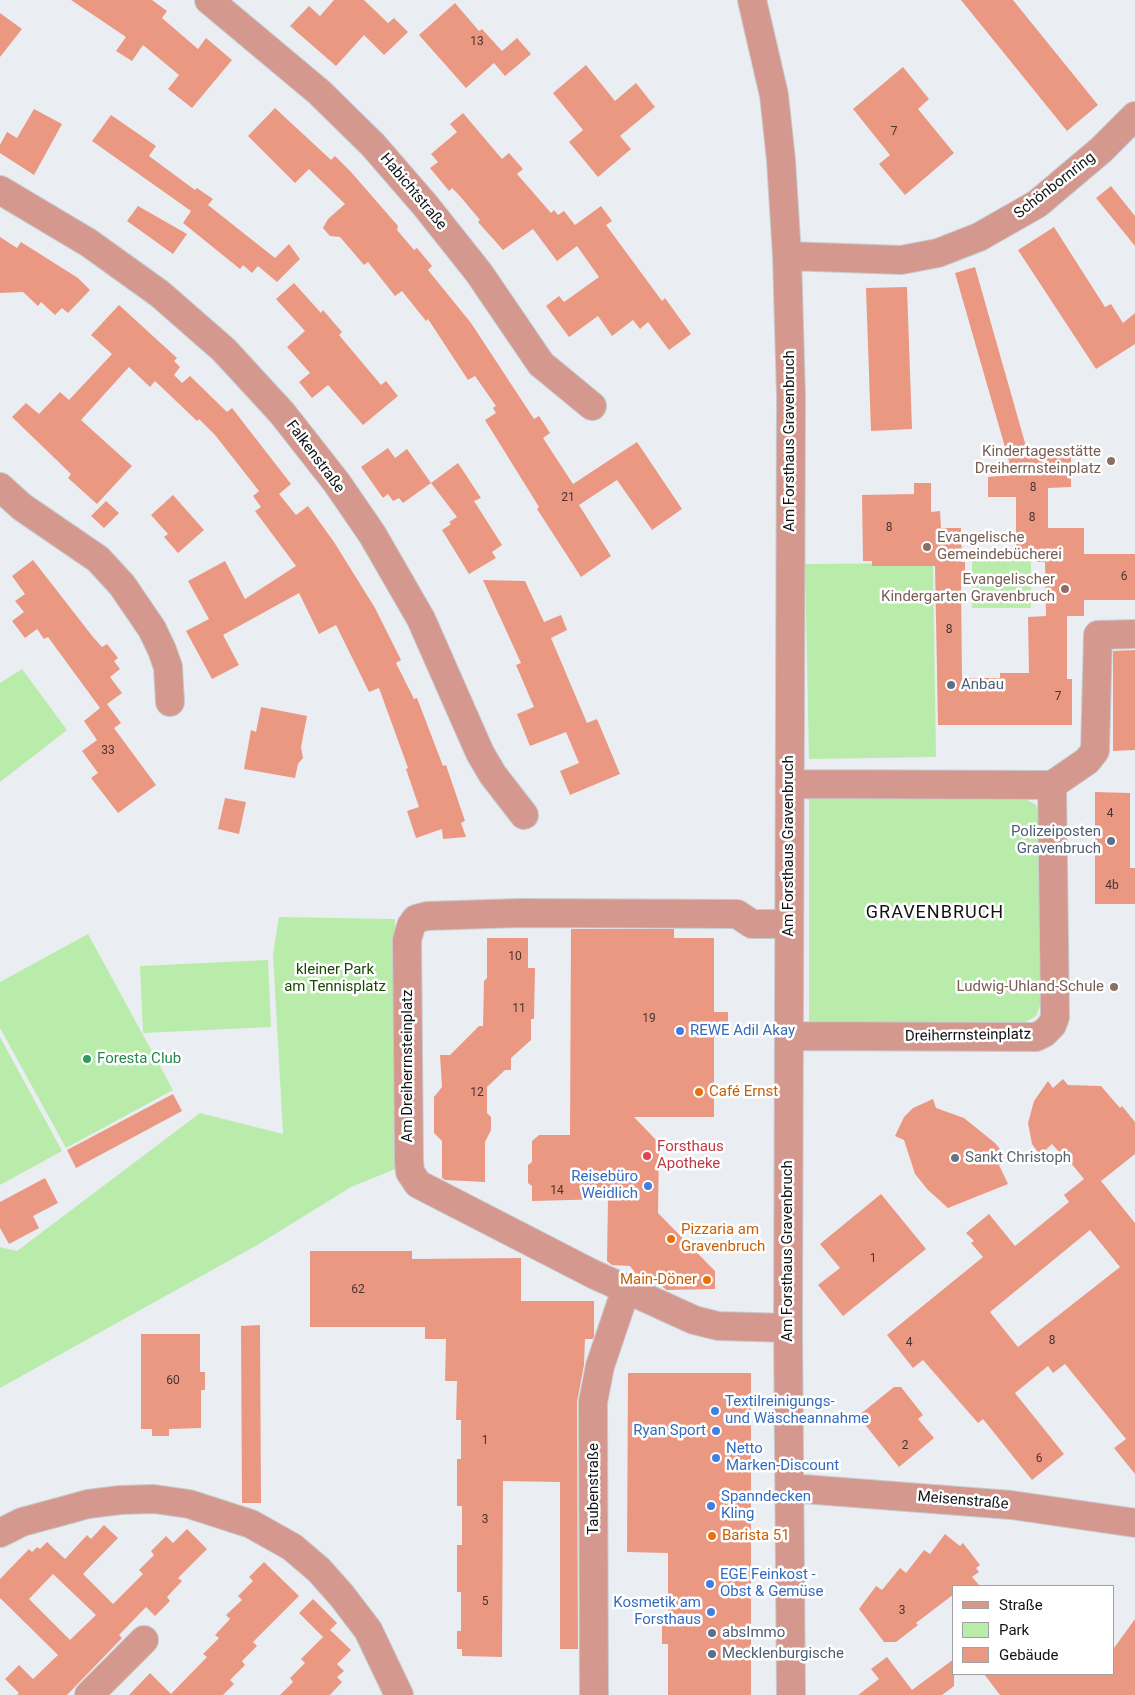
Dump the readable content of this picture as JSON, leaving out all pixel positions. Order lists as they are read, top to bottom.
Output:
{
  "streets": {
    "street": [
      "Schönbornring",
      "Habichtstraße",
      "Am Forsthaus Gravenbruch",
      "Falkenstraße",
      "Dreiherrnsteinplatz",
      "Am Dreiherrnsteinplatz",
      "Taubenstraße",
      "Meisenstraße"
    ]
  },
  "crossings": [
    ["Schönbornring", "Am Forsthaus Gravenbruch"],
    ["Am Forsthaus Gravenbruch", "Dreiherrnsteinplatz"],
    ["Am Forsthaus Gravenbruch", "Am Dreiherrnsteinplatz"],
    ["Am Forsthaus Gravenbruch", "Meisenstraße"],
    ["Am Dreiherrnsteinplatz", "Taubenstraße"]
  ],
  "districts": ["GRAVENBRUCH"],
  "parks": ["kleiner Park am Tennisplatz"],
  "places": [
    "Kindertagesstätte Dreiherrnsteinplatz",
    "Evangelische Gemeindebücherei",
    "Evangelischer Kindergarten Gravenbruch",
    "Anbau",
    "Polizeiposten Gravenbruch",
    "Ludwig-Uhland-Schule",
    "REWE Adil Akay",
    "Foresta Club",
    "Café Ernst",
    "Forsthaus Apotheke",
    "Sankt Christoph",
    "Reisebüro Weidlich",
    "Pizzaria am Gravenbruch",
    "Main-Döner",
    "Textilreinigungs- und Wäscheannahme",
    "Ryan Sport",
    "Netto Marken-Discount",
    "Spanndecken Kling",
    "Barista 51",
    "EGE Feinkost - Obst & Gemüse",
    "Kosmetik am Forsthaus",
    "absImmo",
    "Mecklenburgische"
  ],
  "house_numbers": [
    "13",
    "7",
    "8",
    "21",
    "8",
    "8",
    "6",
    "8",
    "7",
    "33",
    "4",
    "4b",
    "10",
    "11",
    "19",
    "12",
    "14",
    "1",
    "62",
    "8",
    "4",
    "60",
    "1",
    "2",
    "6",
    "3",
    "5",
    "3"
  ],
  "legend": ["Straße", "Park", "Gebäude"]
}
